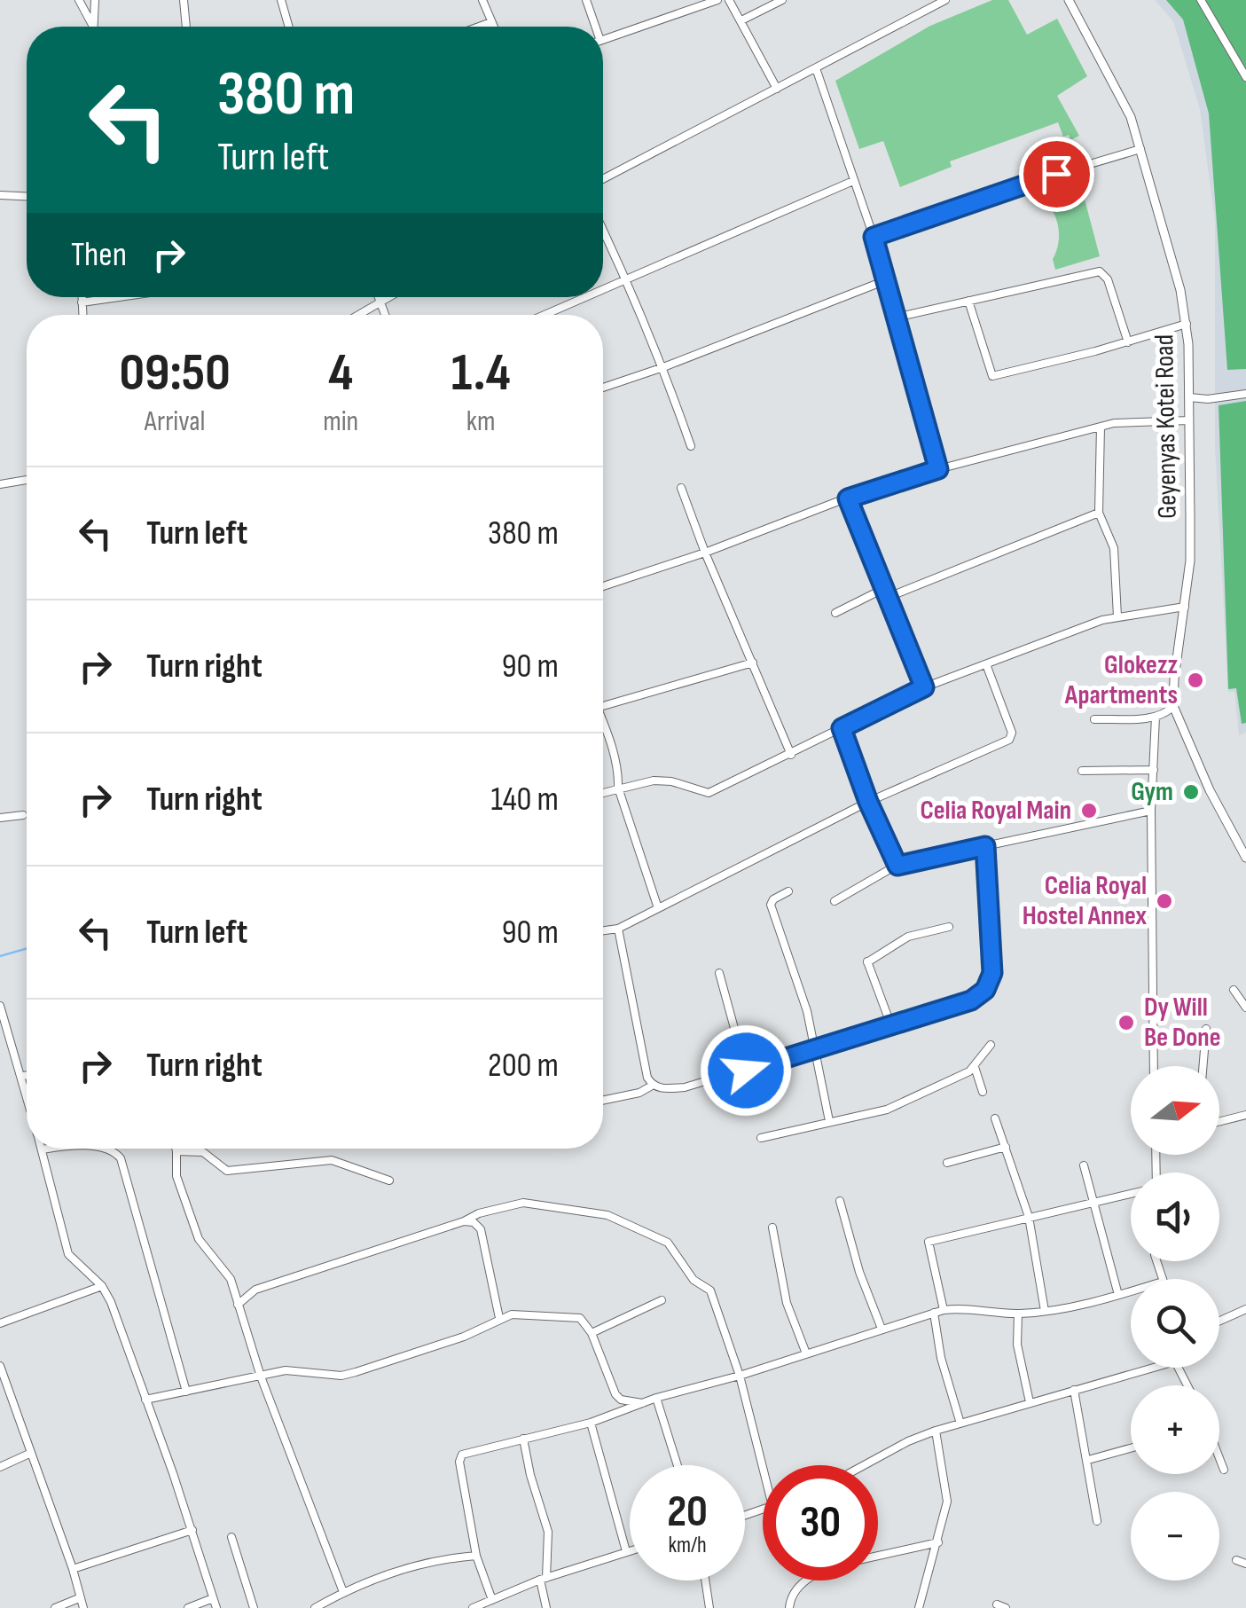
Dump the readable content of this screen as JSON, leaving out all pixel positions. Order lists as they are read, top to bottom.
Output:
{
  "streets": {
    "street": ["Geyenyas Kotei Road"]
  },
  "places": [
    "Glokezz Apartments",
    "Gym",
    "Celia Royal Main",
    "Celia Royal Hostel Annex",
    "Dy Will Be Done"
  ],
  "north": "right",
  "page": {
    "turn": ["380 m", "Turn left"],
    "then": "Then",
    "eta": [
      "09:50",
      "Arrival",
      "4",
      "min",
      "1.4",
      "km"
    ],
    "list": [
      {
        "name": "Turn left",
        "value": "380 m"
      },
      {
        "name": "Turn right",
        "value": "90 m"
      },
      {
        "name": "Turn right",
        "value": "140 m"
      },
      {
        "name": "Turn left",
        "value": "90 m"
      },
      {
        "name": "Turn right",
        "value": "200 m"
      }
    ],
    "map_buttons": ["+", "−"],
    "speed": "20 km/h",
    "limit": "30"
  }
}
